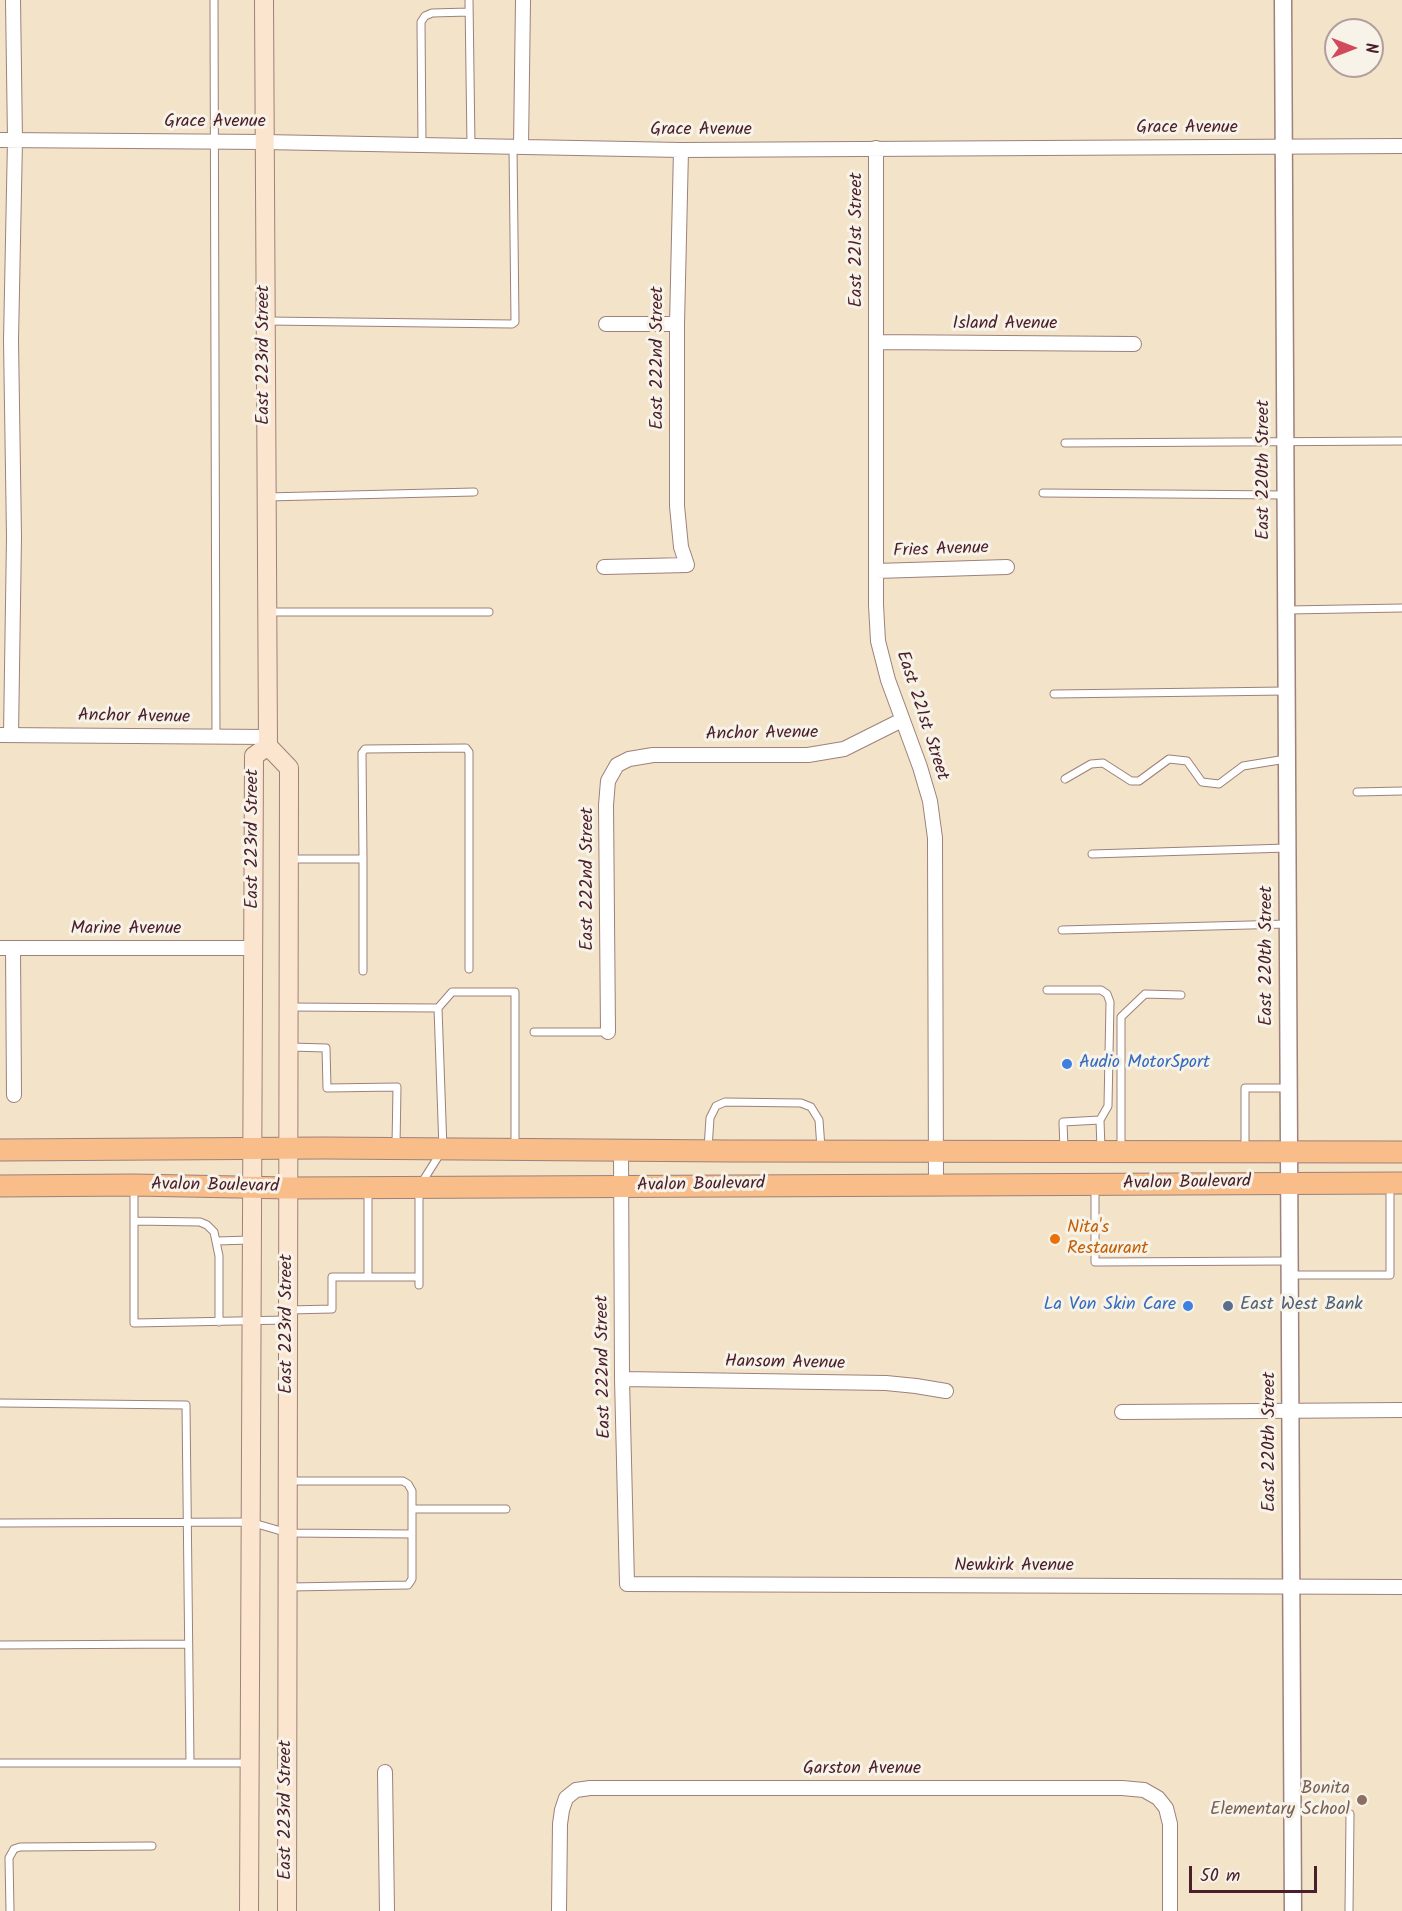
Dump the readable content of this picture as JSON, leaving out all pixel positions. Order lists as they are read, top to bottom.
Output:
{
  "streets": {
    "main road": ["East 223rd Street", "Avalon Boulevard"],
    "street": [
      "Grace Avenue",
      "East 221st Street",
      "Island Avenue",
      "East 222nd Street",
      "East 220th Street",
      "Fries Avenue",
      "Anchor Avenue",
      "Marine Avenue",
      "Hansom Avenue",
      "Newkirk Avenue",
      "Garston Avenue"
    ]
  },
  "crossings": [
    ["Grace Avenue", "East 221st Street"],
    ["Grace Avenue", "East 223rd Street"],
    ["Grace Avenue", "East 222nd Street"],
    ["Grace Avenue", "East 220th Street"],
    ["East 221st Street", "Island Avenue"],
    ["East 221st Street", "Fries Avenue"],
    ["East 221st Street", "Anchor Avenue"],
    ["East 221st Street", "Avalon Boulevard"],
    ["East 223rd Street", "Anchor Avenue"],
    ["East 223rd Street", "Marine Avenue"],
    ["East 223rd Street", "Avalon Boulevard"],
    ["East 222nd Street", "Anchor Avenue"],
    ["East 222nd Street", "Avalon Boulevard"],
    ["East 222nd Street", "Hansom Avenue"],
    ["East 222nd Street", "Newkirk Avenue"],
    ["East 220th Street", "Avalon Boulevard"],
    ["East 220th Street", "Newkirk Avenue"]
  ],
  "places": [
    "Audio MotorSport",
    "Nita's Restaurant",
    "La Von Skin Care",
    "East West Bank",
    "Bonita Elementary School"
  ],
  "scale_bar": "50 m",
  "north": "right"
}
